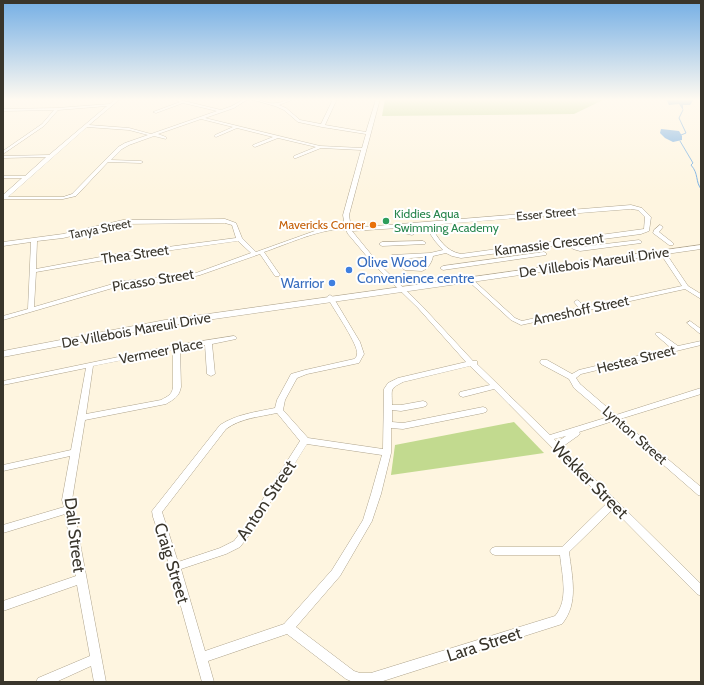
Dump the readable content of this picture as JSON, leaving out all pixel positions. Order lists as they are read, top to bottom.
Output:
{
  "streets": {
    "main road": ["De Villebois Mareuil Drive"],
    "street": [
      "Esser Street",
      "Tanya Street",
      "Kamassie Crescent",
      "Thea Street",
      "Picasso Street",
      "Ameshoff Street",
      "Vermeer Place",
      "Hestea Street",
      "Lynton Street",
      "Wekker Street",
      "Anton Street",
      "Dali Street",
      "Craig Street",
      "Lara Street"
    ]
  },
  "crossings": [
    ["Esser Street", "Kamassie Crescent"],
    ["Esser Street", "Picasso Street"],
    ["Esser Street", "Wekker Street"],
    ["Tanya Street", "Thea Street"],
    ["De Villebois Mareuil Drive", "Ameshoff Street"],
    ["De Villebois Mareuil Drive", "Wekker Street"],
    ["Picasso Street", "Wekker Street"],
    ["Vermeer Place", "Dali Street"],
    ["Hestea Street", "Lynton Street"],
    ["Anton Street", "Craig Street"]
  ],
  "places": [
    "Kiddies Aqua Swimming Academy",
    "Mavericks Corner",
    "Olive Wood Convenience centre",
    "Warrior"
  ]
}
